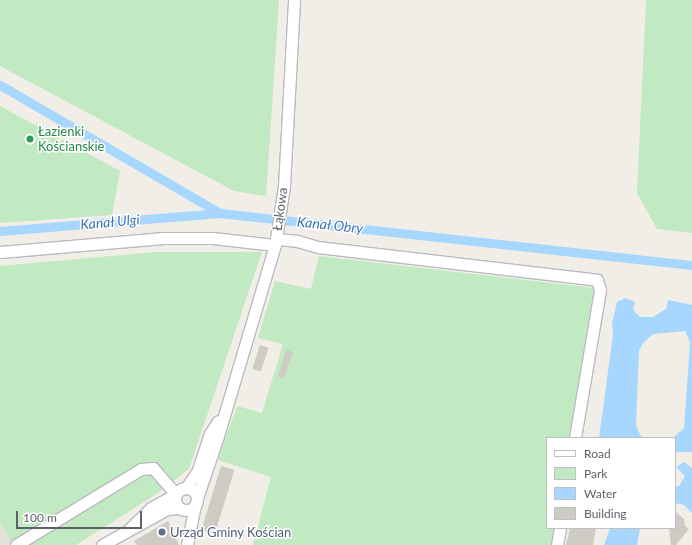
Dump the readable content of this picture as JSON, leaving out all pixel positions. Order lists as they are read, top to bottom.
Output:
{
  "streets": {
    "street": ["Łąkowa"]
  },
  "water": ["Kanał Ulgi", "Kanał Obry"],
  "places": ["Łazienki Kościanskie", "Urząd Gminy Kościan"],
  "legend": [
    "Road",
    "Park",
    "Water",
    "Building"
  ],
  "scale_bar": "100 m"
}
